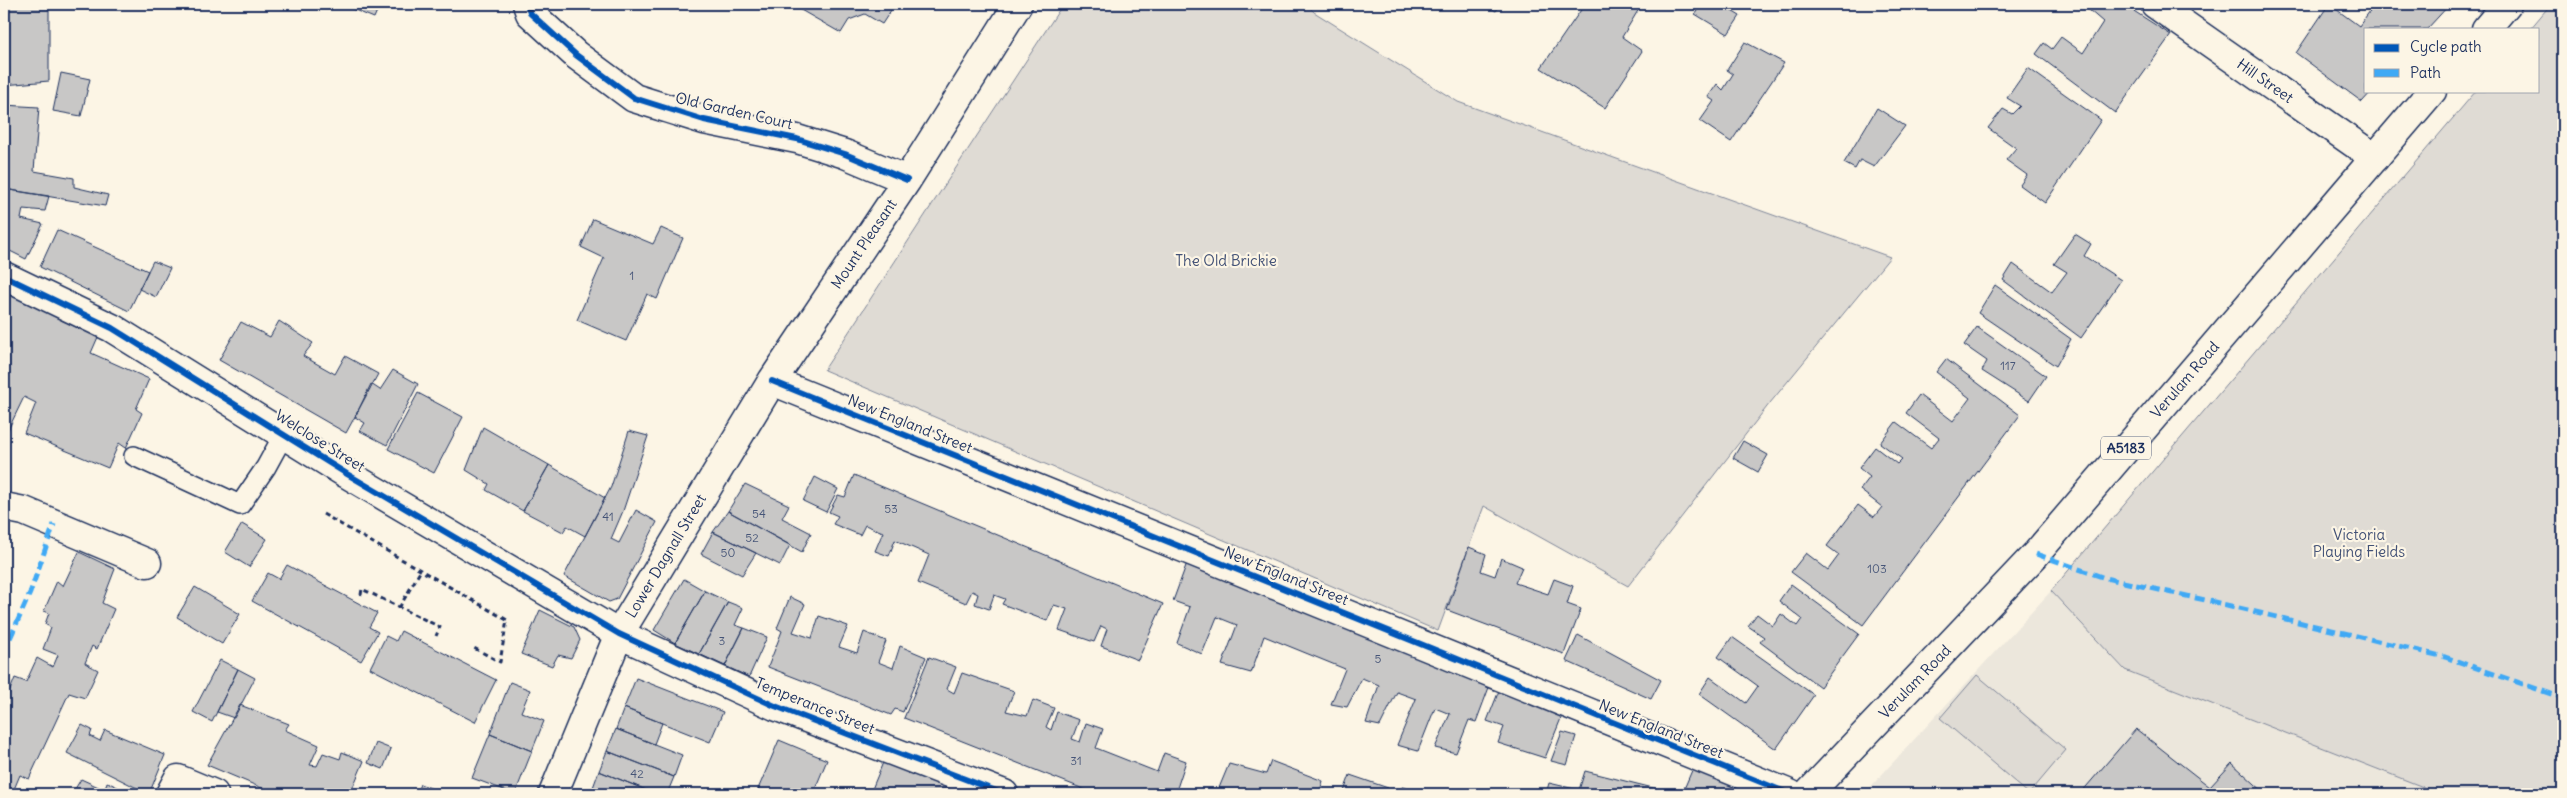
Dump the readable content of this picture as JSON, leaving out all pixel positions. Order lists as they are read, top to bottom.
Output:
{
  "streets": {
    "street": [
      "Hill Street",
      "Old Garden Court",
      "Mount Pleasant",
      "Verulam Road",
      "New England Street",
      "Welclose Street",
      "A5183",
      "Lower Dagnall Street",
      "Temperance Street"
    ]
  },
  "crossings": [
    ["Hill Street", "Verulam Road"],
    ["Old Garden Court", "Mount Pleasant"],
    ["Mount Pleasant", "New England Street"],
    ["Mount Pleasant", "Lower Dagnall Street"],
    ["New England Street", "Lower Dagnall Street"],
    ["Welclose Street", "Lower Dagnall Street"],
    ["Welclose Street", "Temperance Street"],
    ["Lower Dagnall Street", "Temperance Street"]
  ],
  "parks": ["The Old Brickie", "Victoria Playing Fields"],
  "house_numbers": [
    "1",
    "117",
    "53",
    "54",
    "41",
    "52",
    "50",
    "103",
    "3",
    "5",
    "31",
    "42"
  ],
  "legend": ["Cycle path", "Path"]
}
